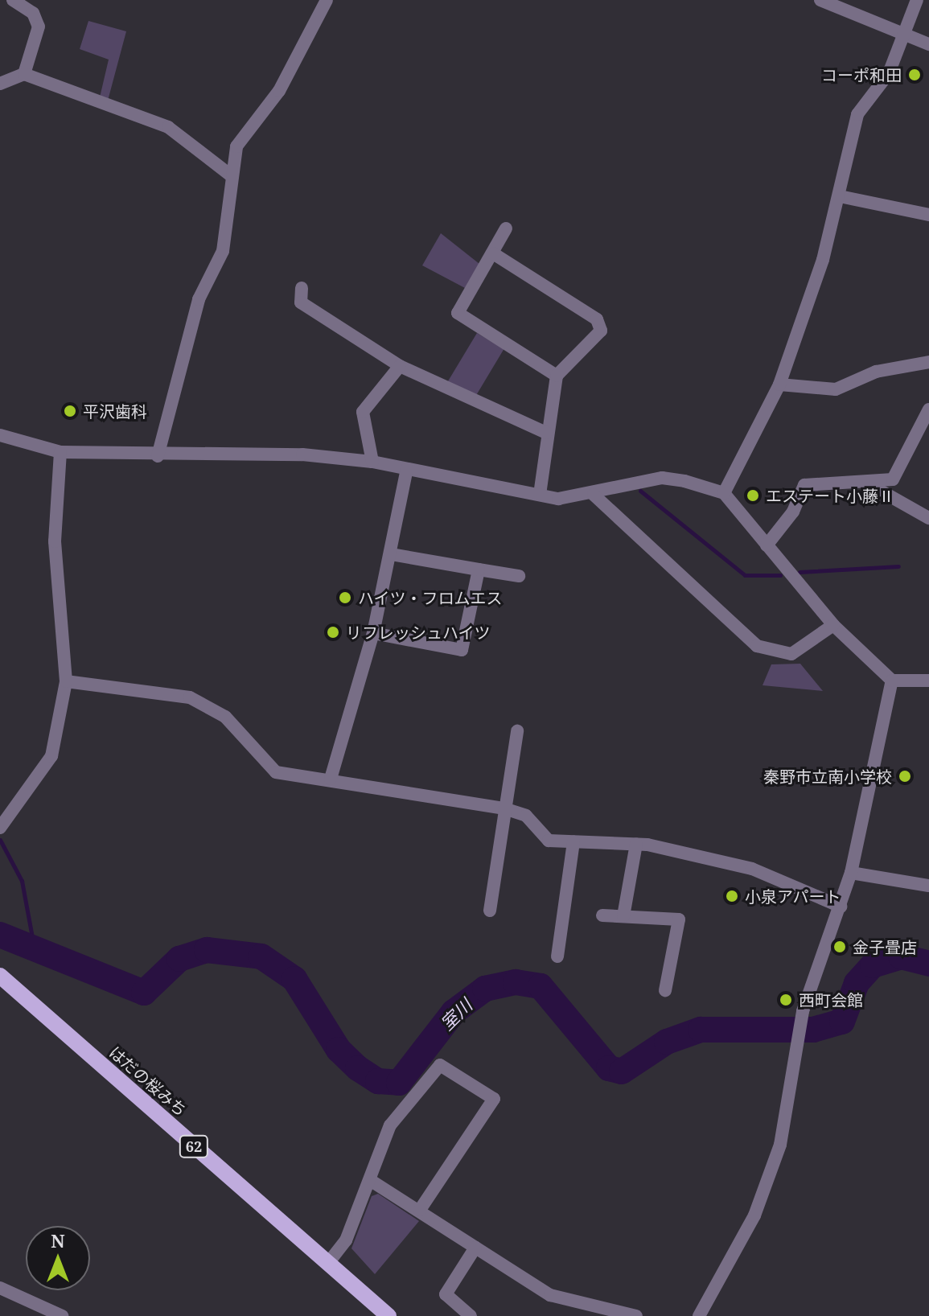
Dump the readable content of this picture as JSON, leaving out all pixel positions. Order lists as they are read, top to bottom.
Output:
{
  "streets": {
    "main road": ["はだの桜みち", "62"]
  },
  "water": ["室川"],
  "places": [
    "コーポ和田",
    "平沢歯科",
    "エステート小藤Ⅱ",
    "ハイツ・フロムエス",
    "リフレッシュハイツ",
    "秦野市立南小学校",
    "小泉アパート",
    "金子畳店",
    "西町会館"
  ],
  "north": "top"
}
